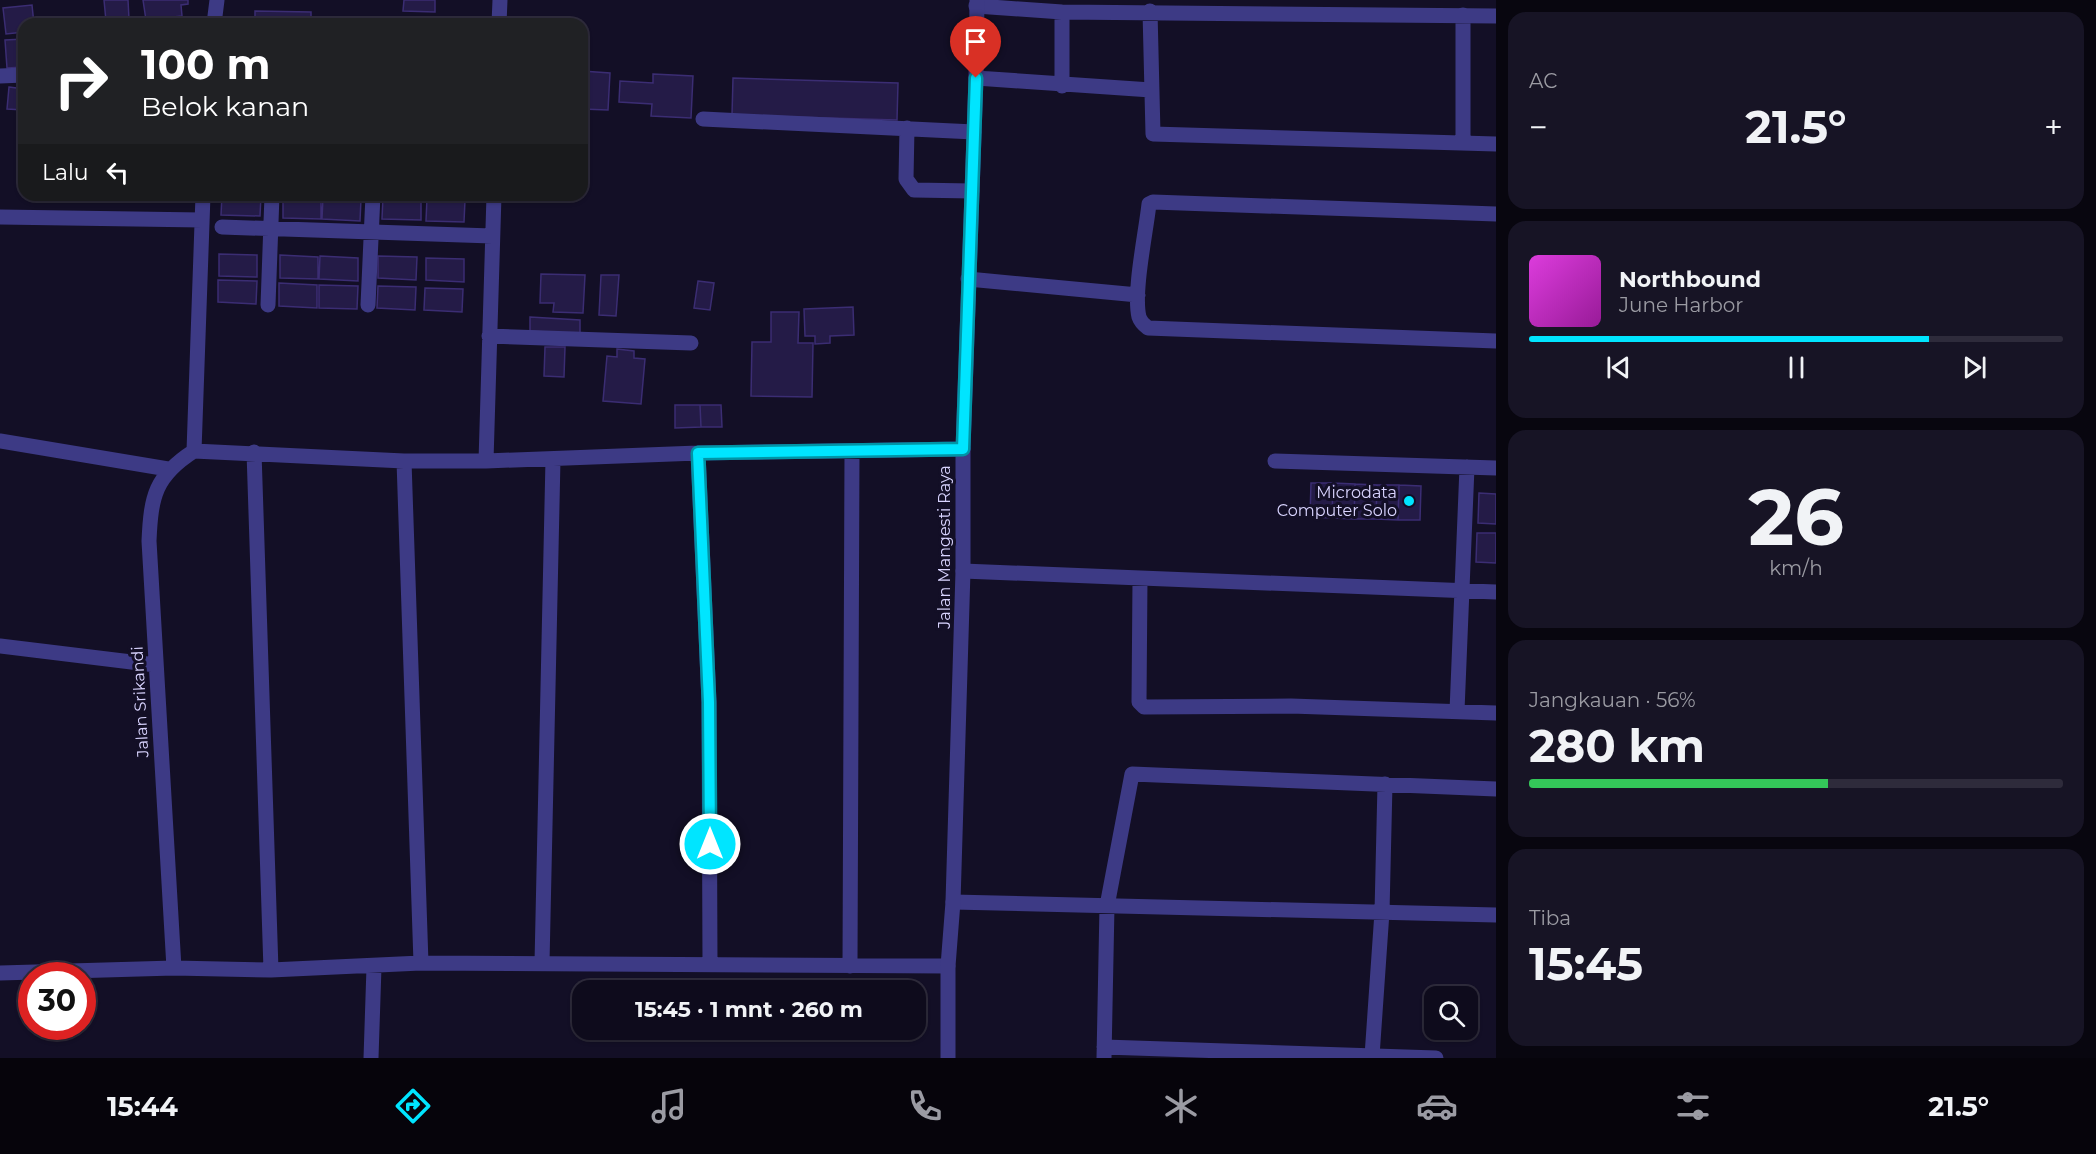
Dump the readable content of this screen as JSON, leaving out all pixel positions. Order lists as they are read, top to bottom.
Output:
{
  "streets": {
    "street": ["Jalan Mangesti Raya", "Jalan Srikandi"]
  },
  "places": ["Microdata Computer Solo"],
  "page": {
    "tile": [
      "AC",
      ["26", "km/h"],
      ["Jangkauan · 56%", "280 km"],
      ["Tiba", "15:45"]
    ],
    "turn": ["100 m", "Belok kanan"],
    "heat": ["−", "21.5°", "+"],
    "then": "Lalu",
    "song": ["Northbound", "June Harbor"],
    "limit": "30",
    "trip": "15:45 · 1 mnt · 260 m",
    "tabs": ["15:44", "21.5°"]
  }
}
